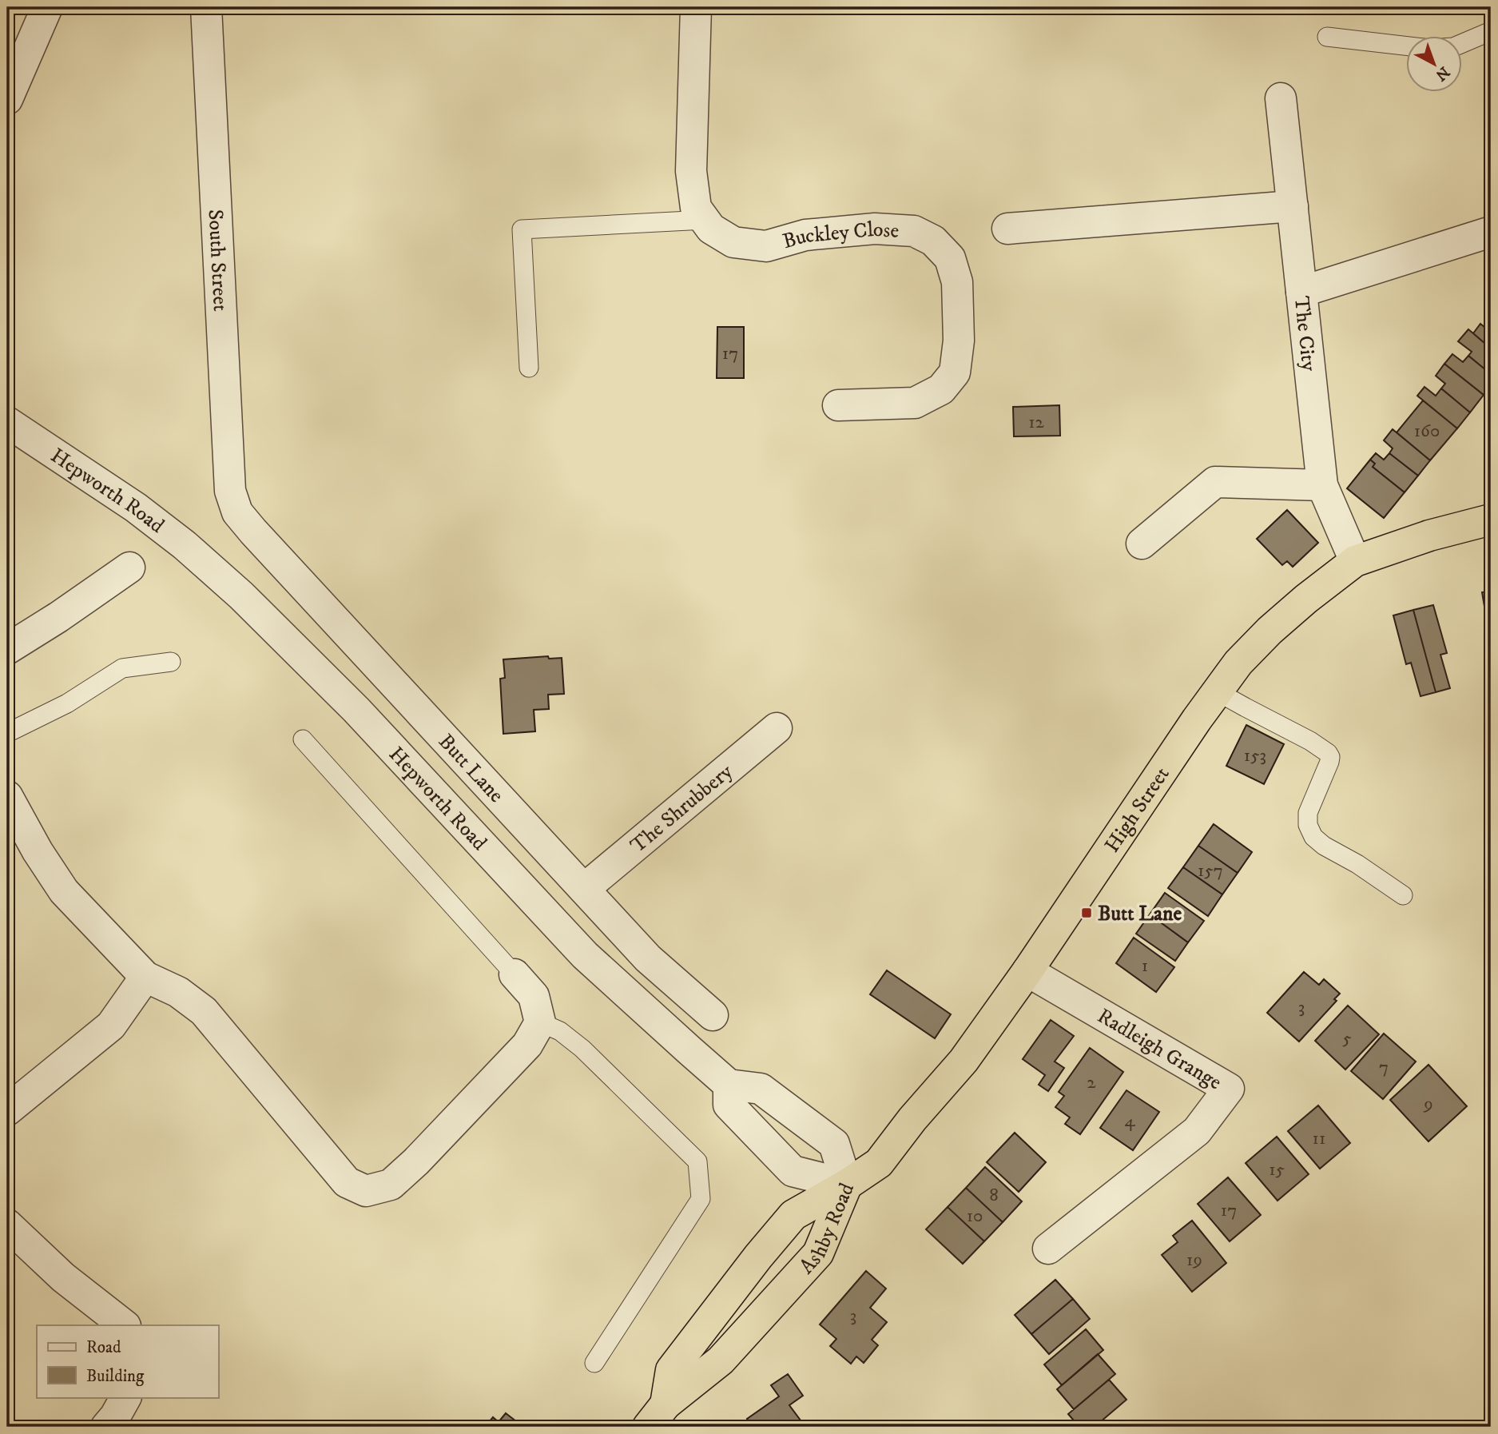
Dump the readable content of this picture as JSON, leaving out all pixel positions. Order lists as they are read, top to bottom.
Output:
{
  "streets": {
    "highway": ["High Street", "Ashby Road"],
    "street": [
      "Buckley Close",
      "South Street",
      "The City",
      "Hepworth Road",
      "Butt Lane",
      "The Shrubbery",
      "Radleigh Grange"
    ]
  },
  "crossings": [
    ["South Street", "Butt Lane"],
    ["The City", "High Street"],
    ["Butt Lane", "The Shrubbery"],
    ["High Street", "Radleigh Grange"],
    ["High Street", "Ashby Road"]
  ],
  "places": {
    "transit": ["Butt Lane"]
  },
  "house_numbers": [
    "17",
    "12",
    "160",
    "153",
    "157",
    "1",
    "3",
    "5",
    "7",
    "2",
    "9",
    "4",
    "11",
    "15",
    "8",
    "17",
    "10",
    "19",
    "3"
  ],
  "legend": ["Road", "Building"],
  "north": "bottom right"
}
